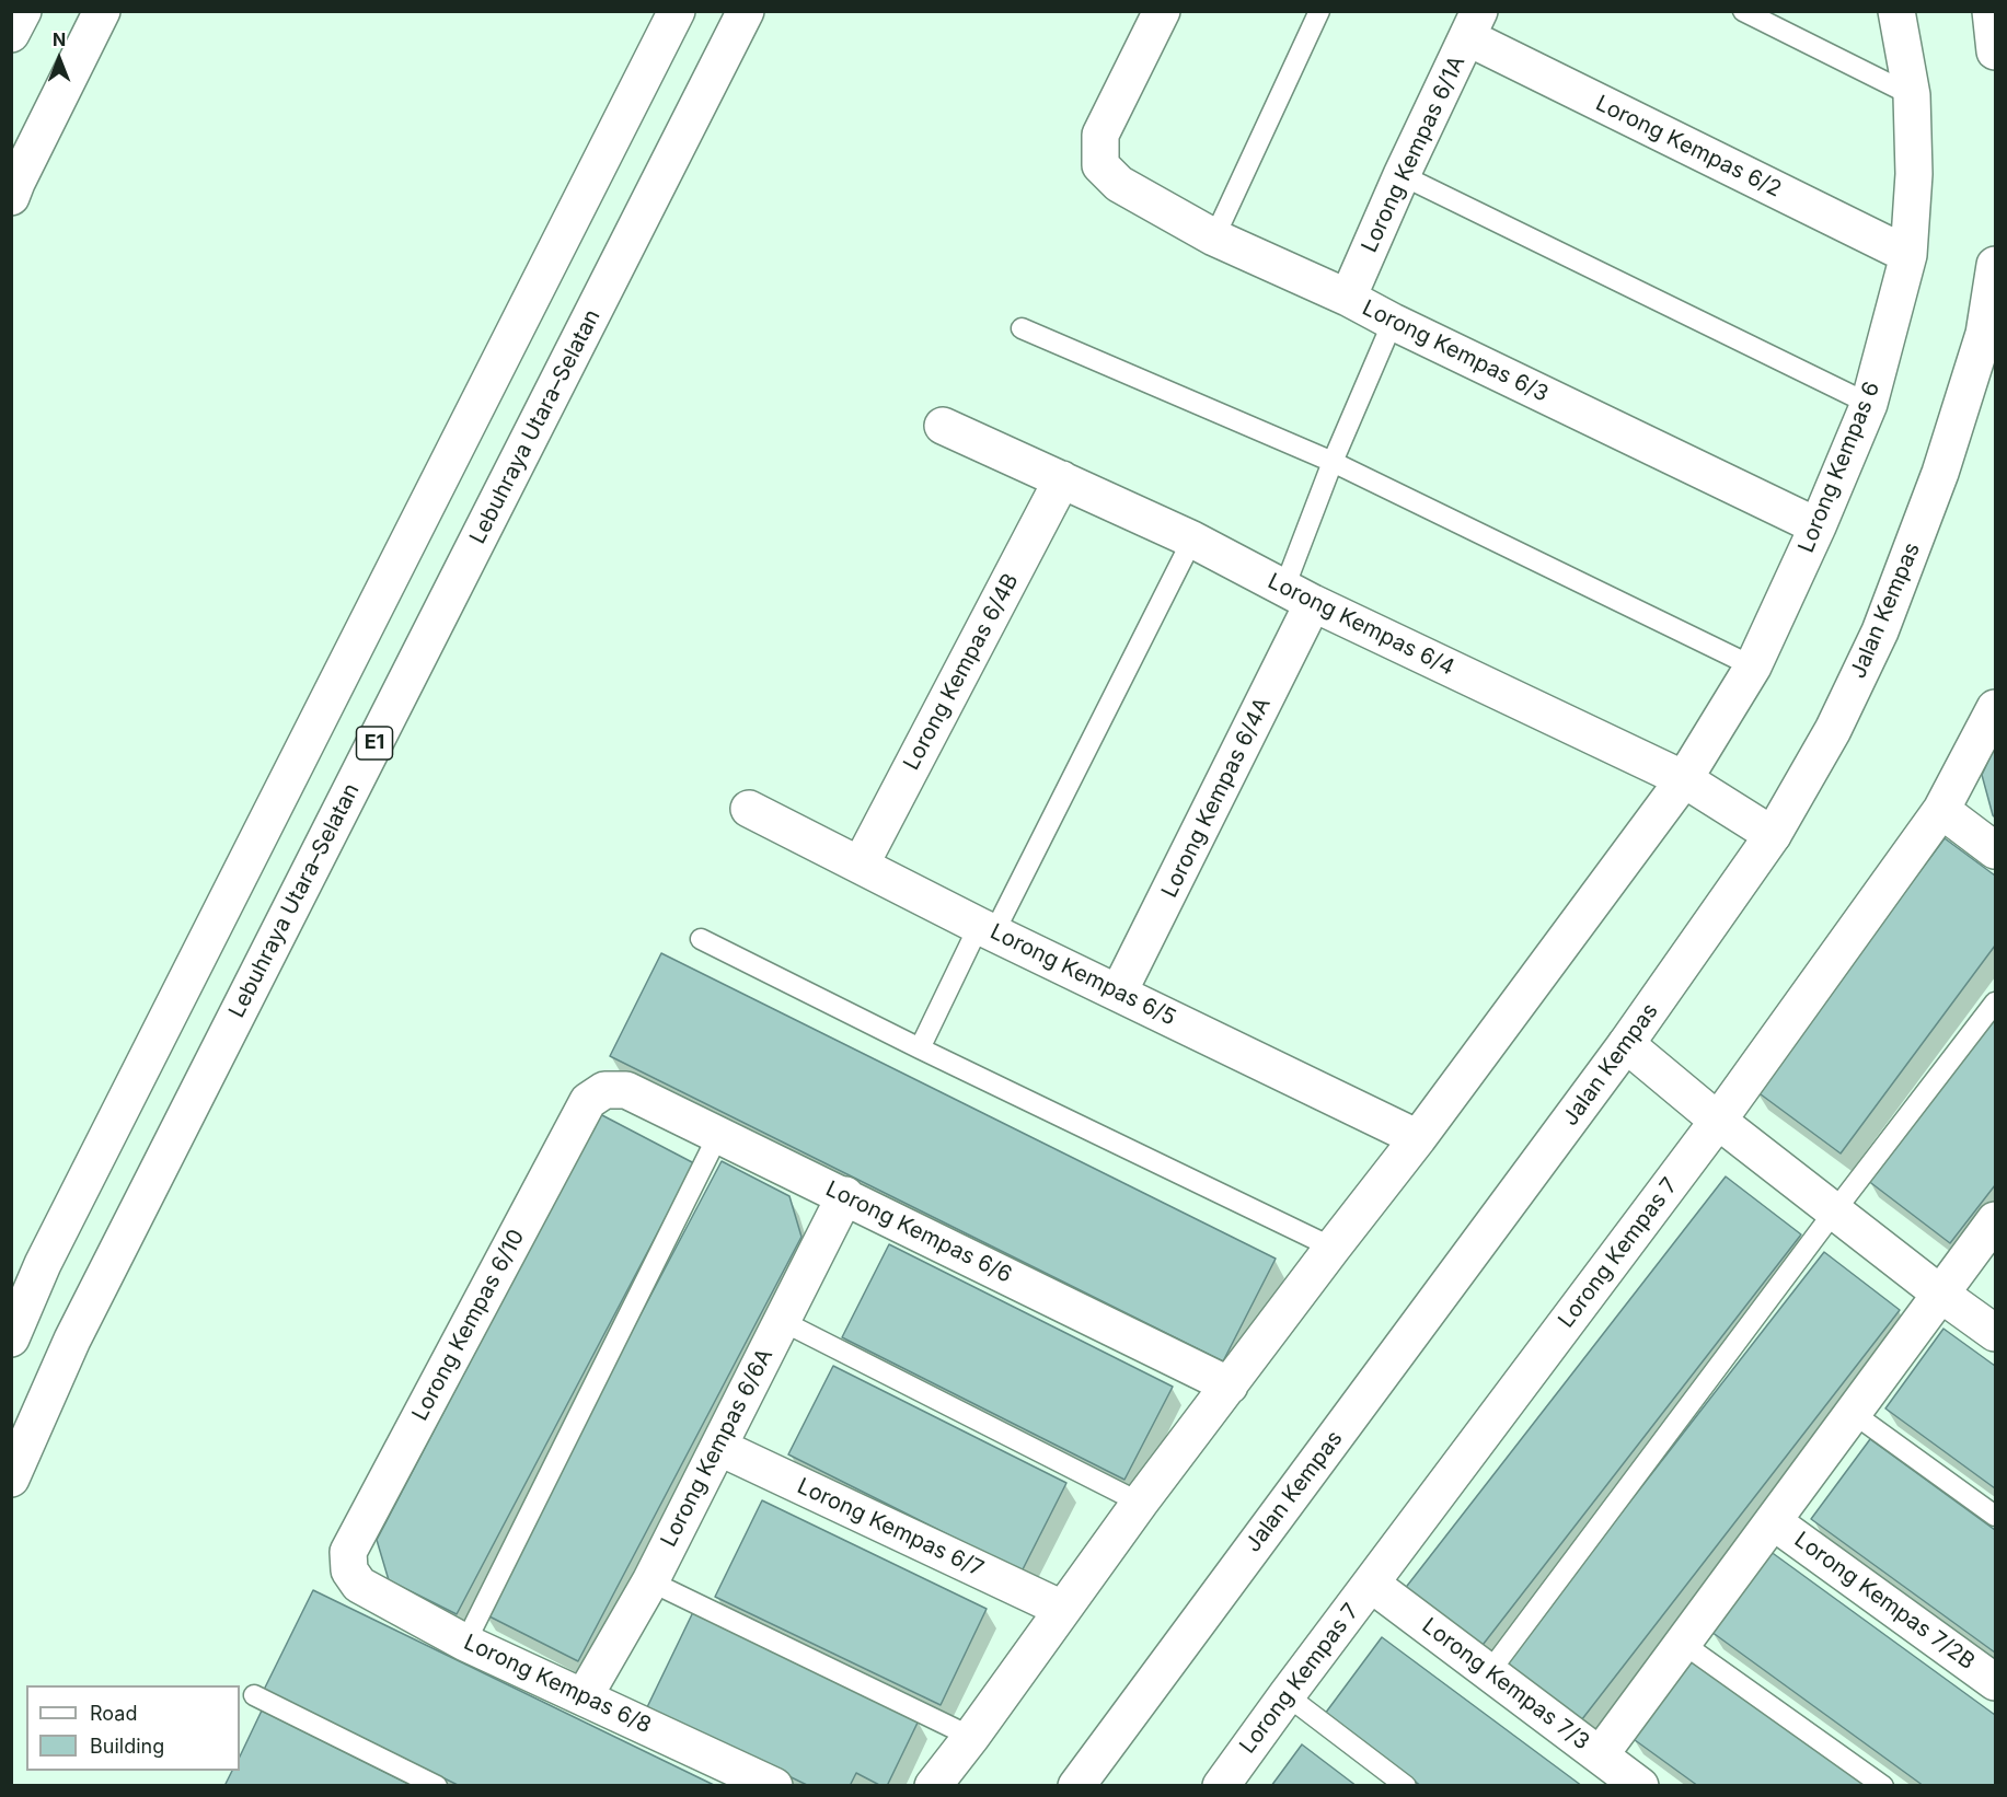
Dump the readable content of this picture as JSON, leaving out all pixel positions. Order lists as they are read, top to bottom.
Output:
{
  "streets": {
    "main road": [
      "Lorong Kempas 6/2",
      "Lorong Kempas 6/1A",
      "Lorong Kempas 6/3",
      "Lebuhraya Utara–Selatan",
      "Lorong Kempas 6",
      "Jalan Kempas",
      "Lorong Kempas 6/4",
      "Lorong Kempas 6/4B",
      "E1",
      "Lorong Kempas 6/4A",
      "Lorong Kempas 6/5",
      "Lorong Kempas 6/6",
      "Lorong Kempas 7",
      "Lorong Kempas 6/10",
      "Lorong Kempas 6/6A",
      "Lorong Kempas 6/7",
      "Lorong Kempas 7/2B",
      "Lorong Kempas 6/8",
      "Lorong Kempas 7/3"
    ]
  },
  "crossings": [
    ["Lorong Kempas 6/2", "Lorong Kempas 6/1A"],
    ["Lorong Kempas 6/2", "Lorong Kempas 6"],
    ["Lorong Kempas 6/1A", "Lorong Kempas 6/3"],
    ["Lorong Kempas 6/3", "Lorong Kempas 6"],
    ["Lorong Kempas 6", "Lorong Kempas 6/4"],
    ["Lorong Kempas 6", "Lorong Kempas 6/5"],
    ["Lorong Kempas 6", "Lorong Kempas 6/6"],
    ["Lorong Kempas 6", "Lorong Kempas 6/7"],
    ["Jalan Kempas", "Lorong Kempas 6/4"],
    ["Lorong Kempas 6/4", "Lorong Kempas 6/4B"],
    ["Lorong Kempas 6/4", "Lorong Kempas 6/4A"],
    ["Lorong Kempas 6/4B", "Lorong Kempas 6/5"],
    ["Lorong Kempas 6/4A", "Lorong Kempas 6/5"],
    ["Lorong Kempas 6/6", "Lorong Kempas 6/10"],
    ["Lorong Kempas 6/6", "Lorong Kempas 6/6A"],
    ["Lorong Kempas 7", "Lorong Kempas 7/3"],
    ["Lorong Kempas 6/10", "Lorong Kempas 6/8"],
    ["Lorong Kempas 6/6A", "Lorong Kempas 6/7"],
    ["Lorong Kempas 6/6A", "Lorong Kempas 6/8"]
  ],
  "legend": ["Road", "Building"],
  "north": "top"
}
